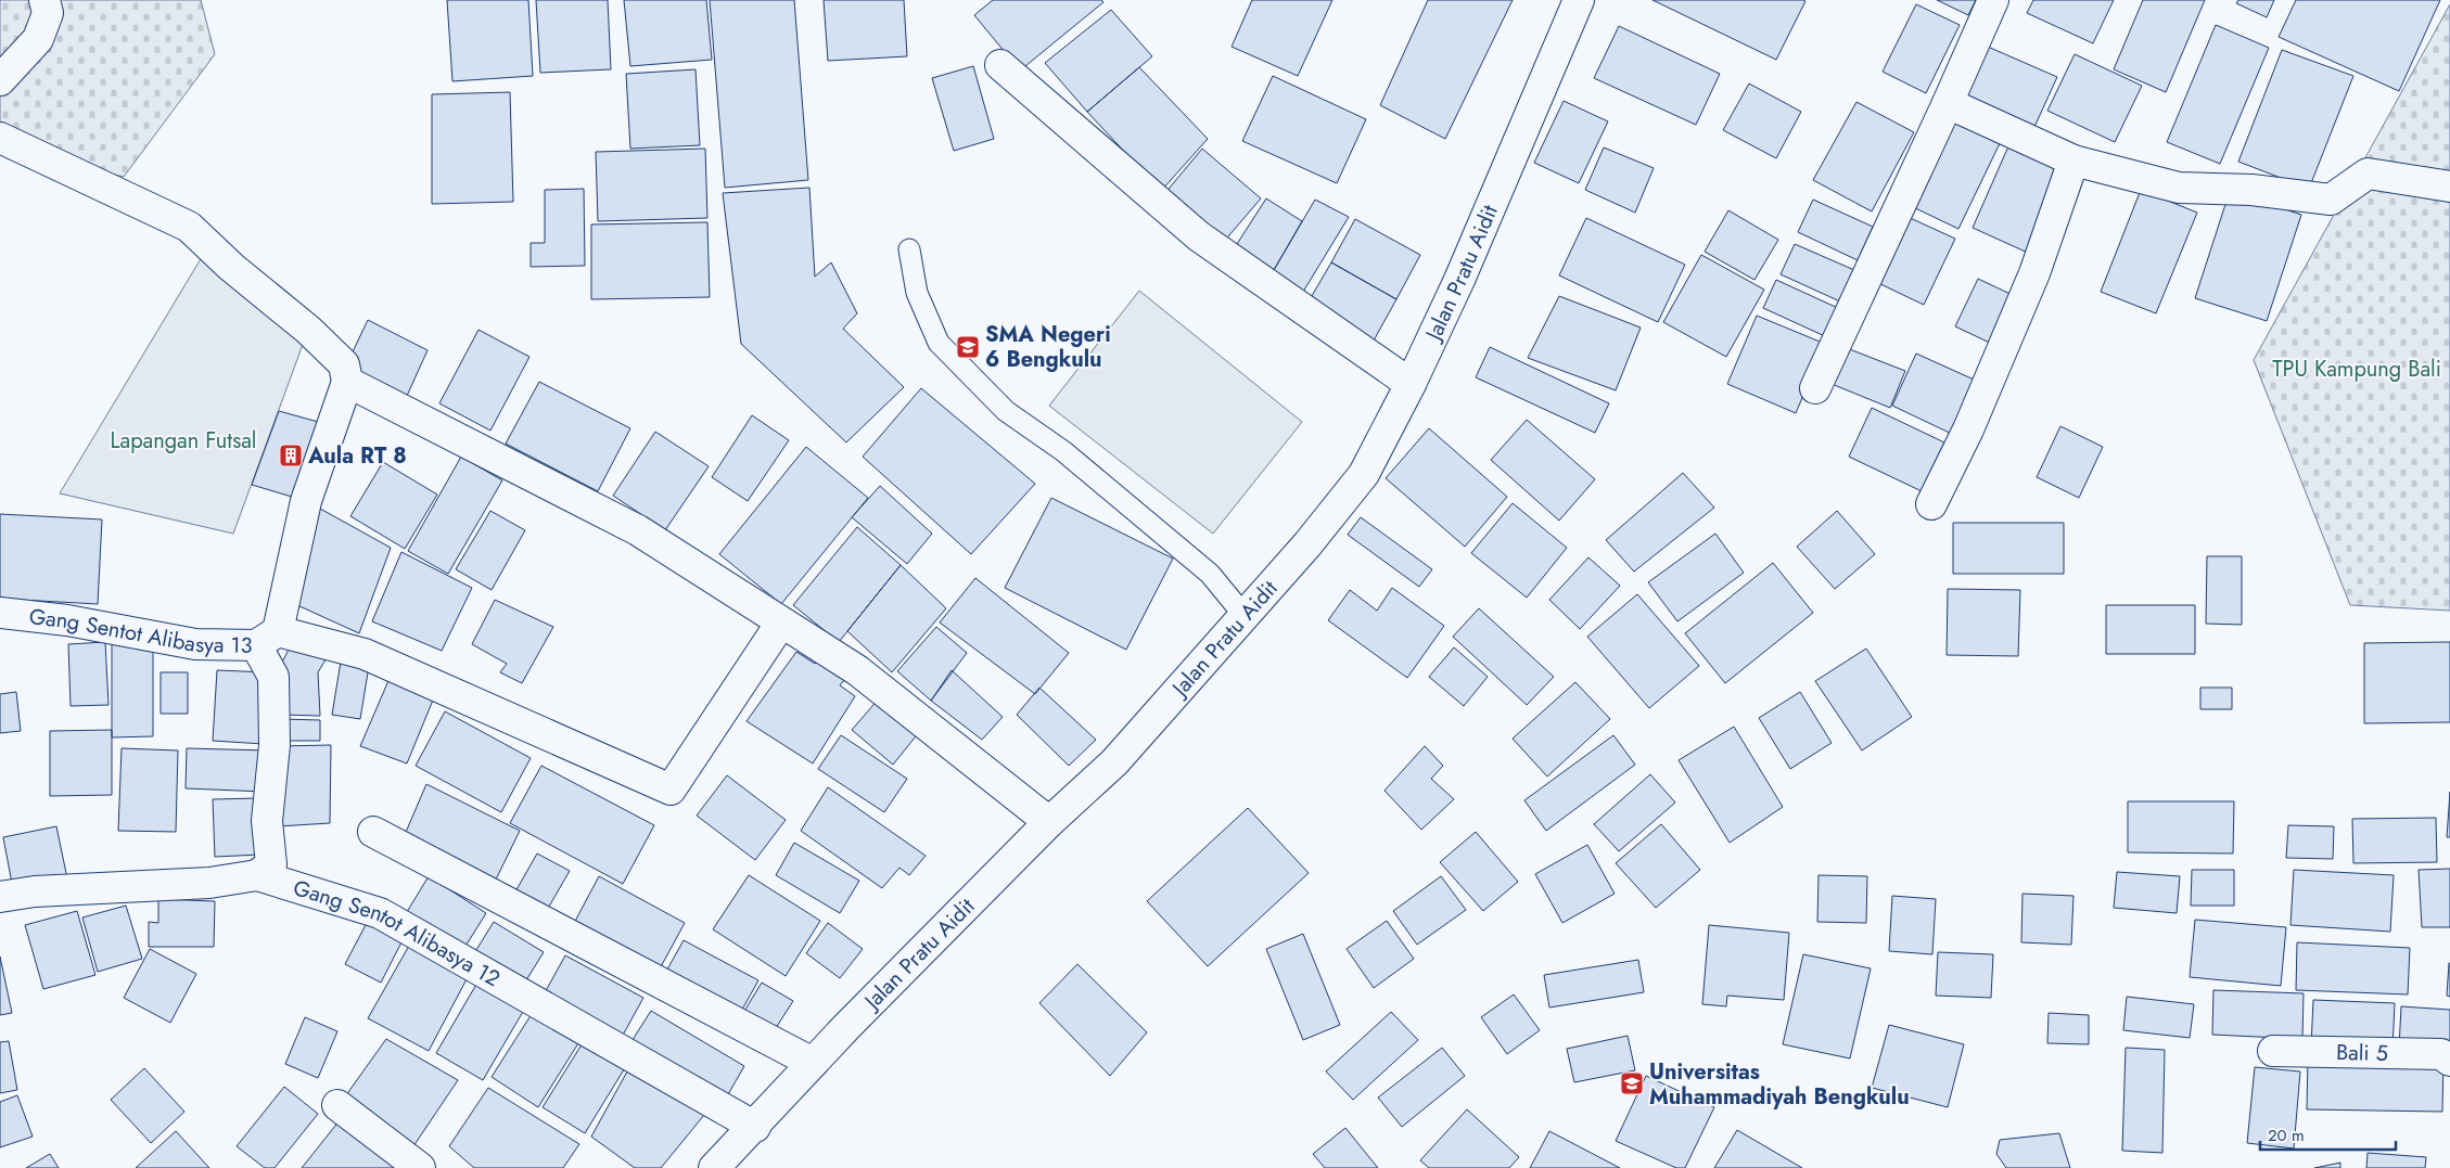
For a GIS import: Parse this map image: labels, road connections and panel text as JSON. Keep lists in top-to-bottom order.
{
  "streets": {
    "street": [
      "Jalan Pratu Aidit",
      "Gang Sentot Alibasya 13",
      "Gang Sentot Alibasya 12",
      "Bali 5"
    ]
  },
  "crossings": [
    ["Jalan Pratu Aidit", "Gang Sentot Alibasya 12"]
  ],
  "parks": ["TPU Kampung Bali", "Lapangan Futsal"],
  "places": {
    "school or university": ["SMA Negeri 6 Bengkulu", "Universitas Muhammadiyah Bengkulu"],
    "building": ["Aula RT 8"]
  },
  "scale_bar": "20 m"
}
